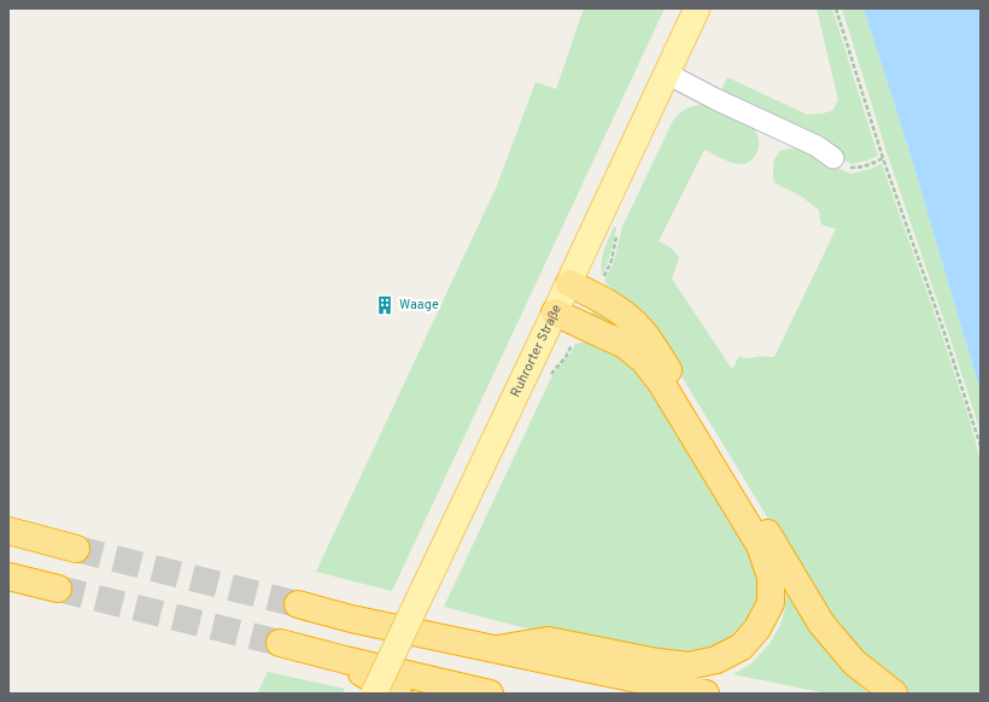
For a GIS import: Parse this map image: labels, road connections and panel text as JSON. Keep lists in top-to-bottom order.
{
  "streets": {
    "main road": ["Ruhrorter Straße"]
  },
  "places": {
    "building": ["Waage"]
  }
}
